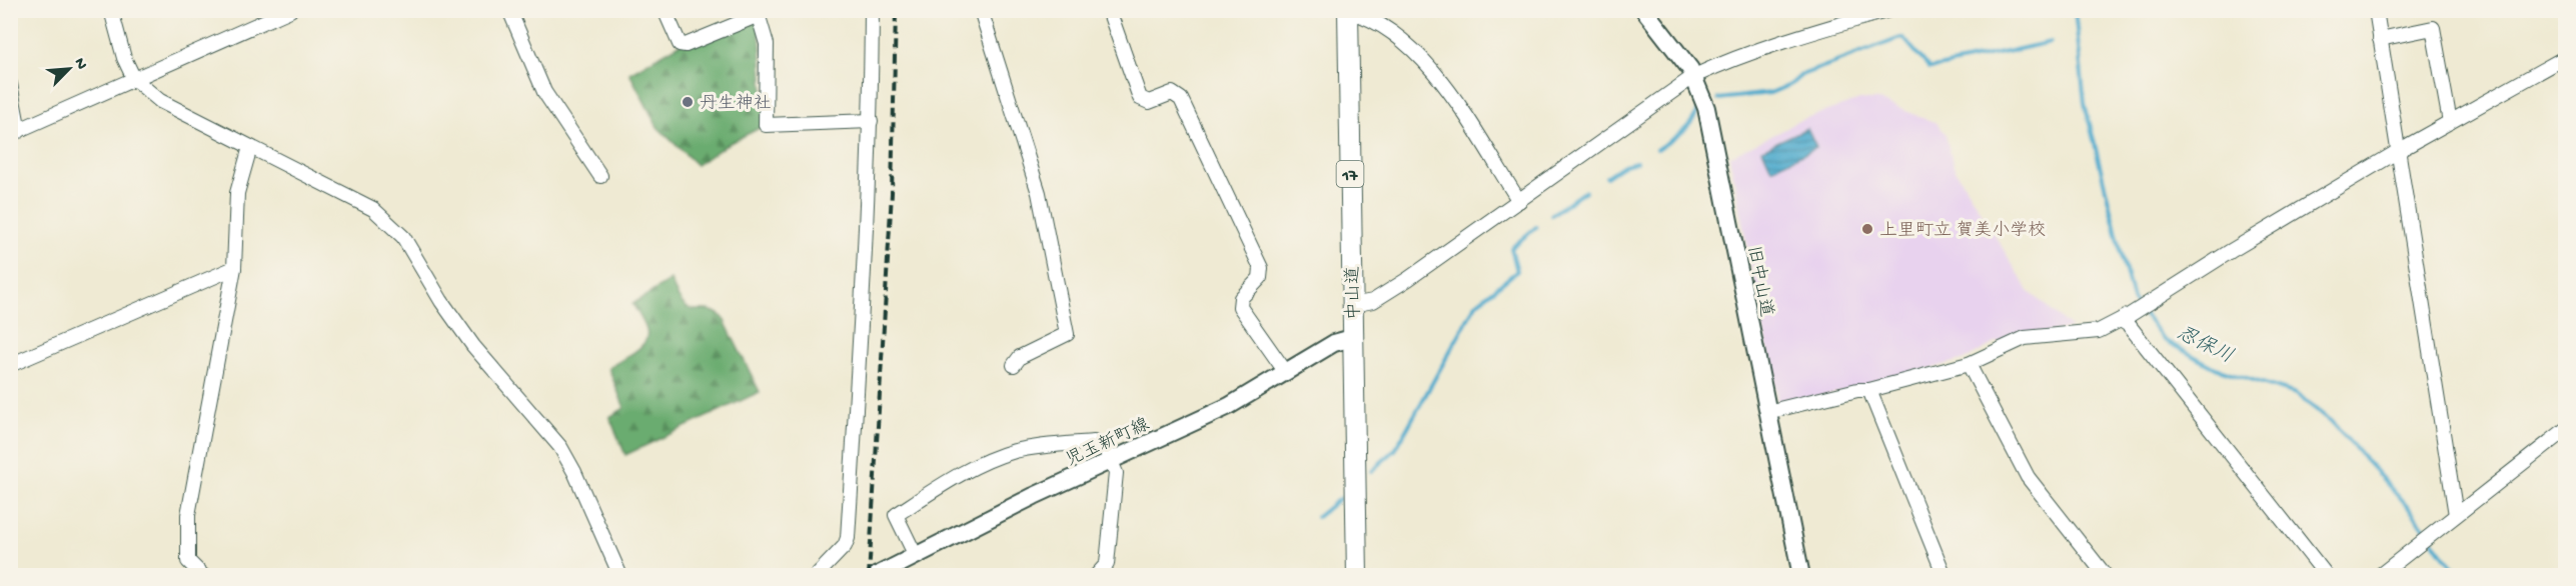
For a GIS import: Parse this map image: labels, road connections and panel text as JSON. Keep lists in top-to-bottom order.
{
  "streets": {
    "highway": ["17", "中山道"],
    "main road": ["旧中山道", "児玉新町線"]
  },
  "crossings": [
    ["中山道", "児玉新町線"]
  ],
  "water": ["忍保川"],
  "places": ["丹生神社", "上里町立 賀美小学校"],
  "north": "top right"
}
